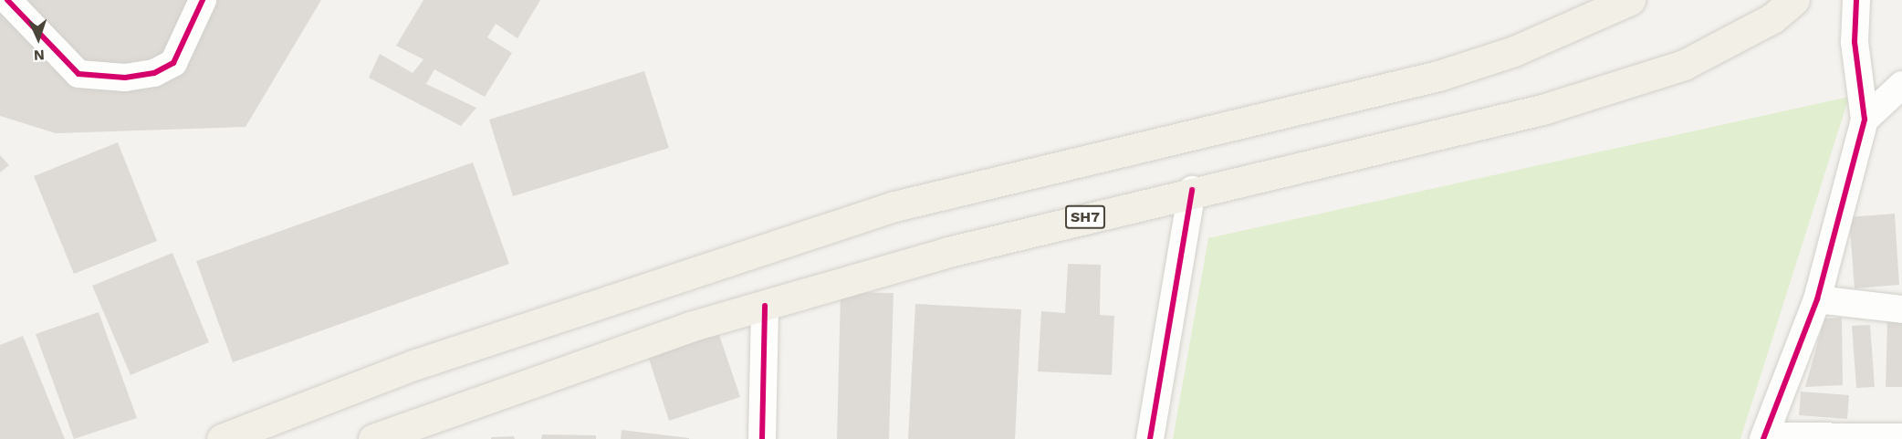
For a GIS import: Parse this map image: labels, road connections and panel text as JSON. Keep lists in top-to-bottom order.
{
  "streets": {
    "main road": ["SH7"]
  },
  "north": "bottom"
}
